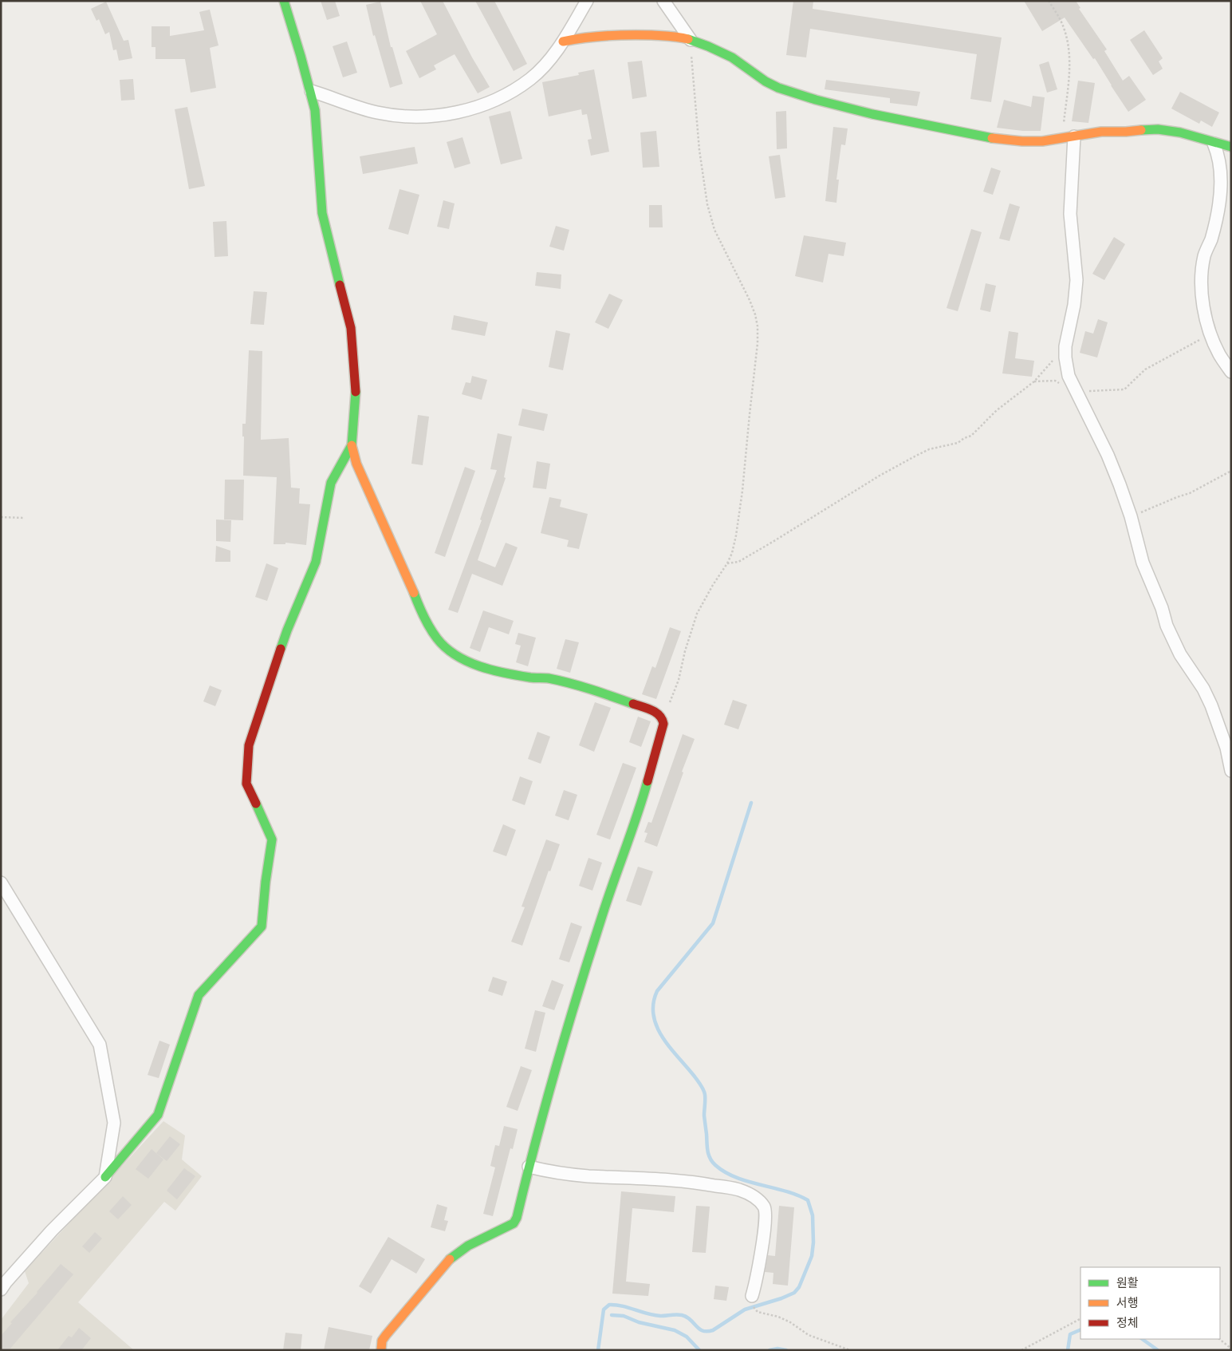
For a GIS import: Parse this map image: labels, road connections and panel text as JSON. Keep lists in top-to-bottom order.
{
  "legend": ["원활", "서행", "정체"]
}
